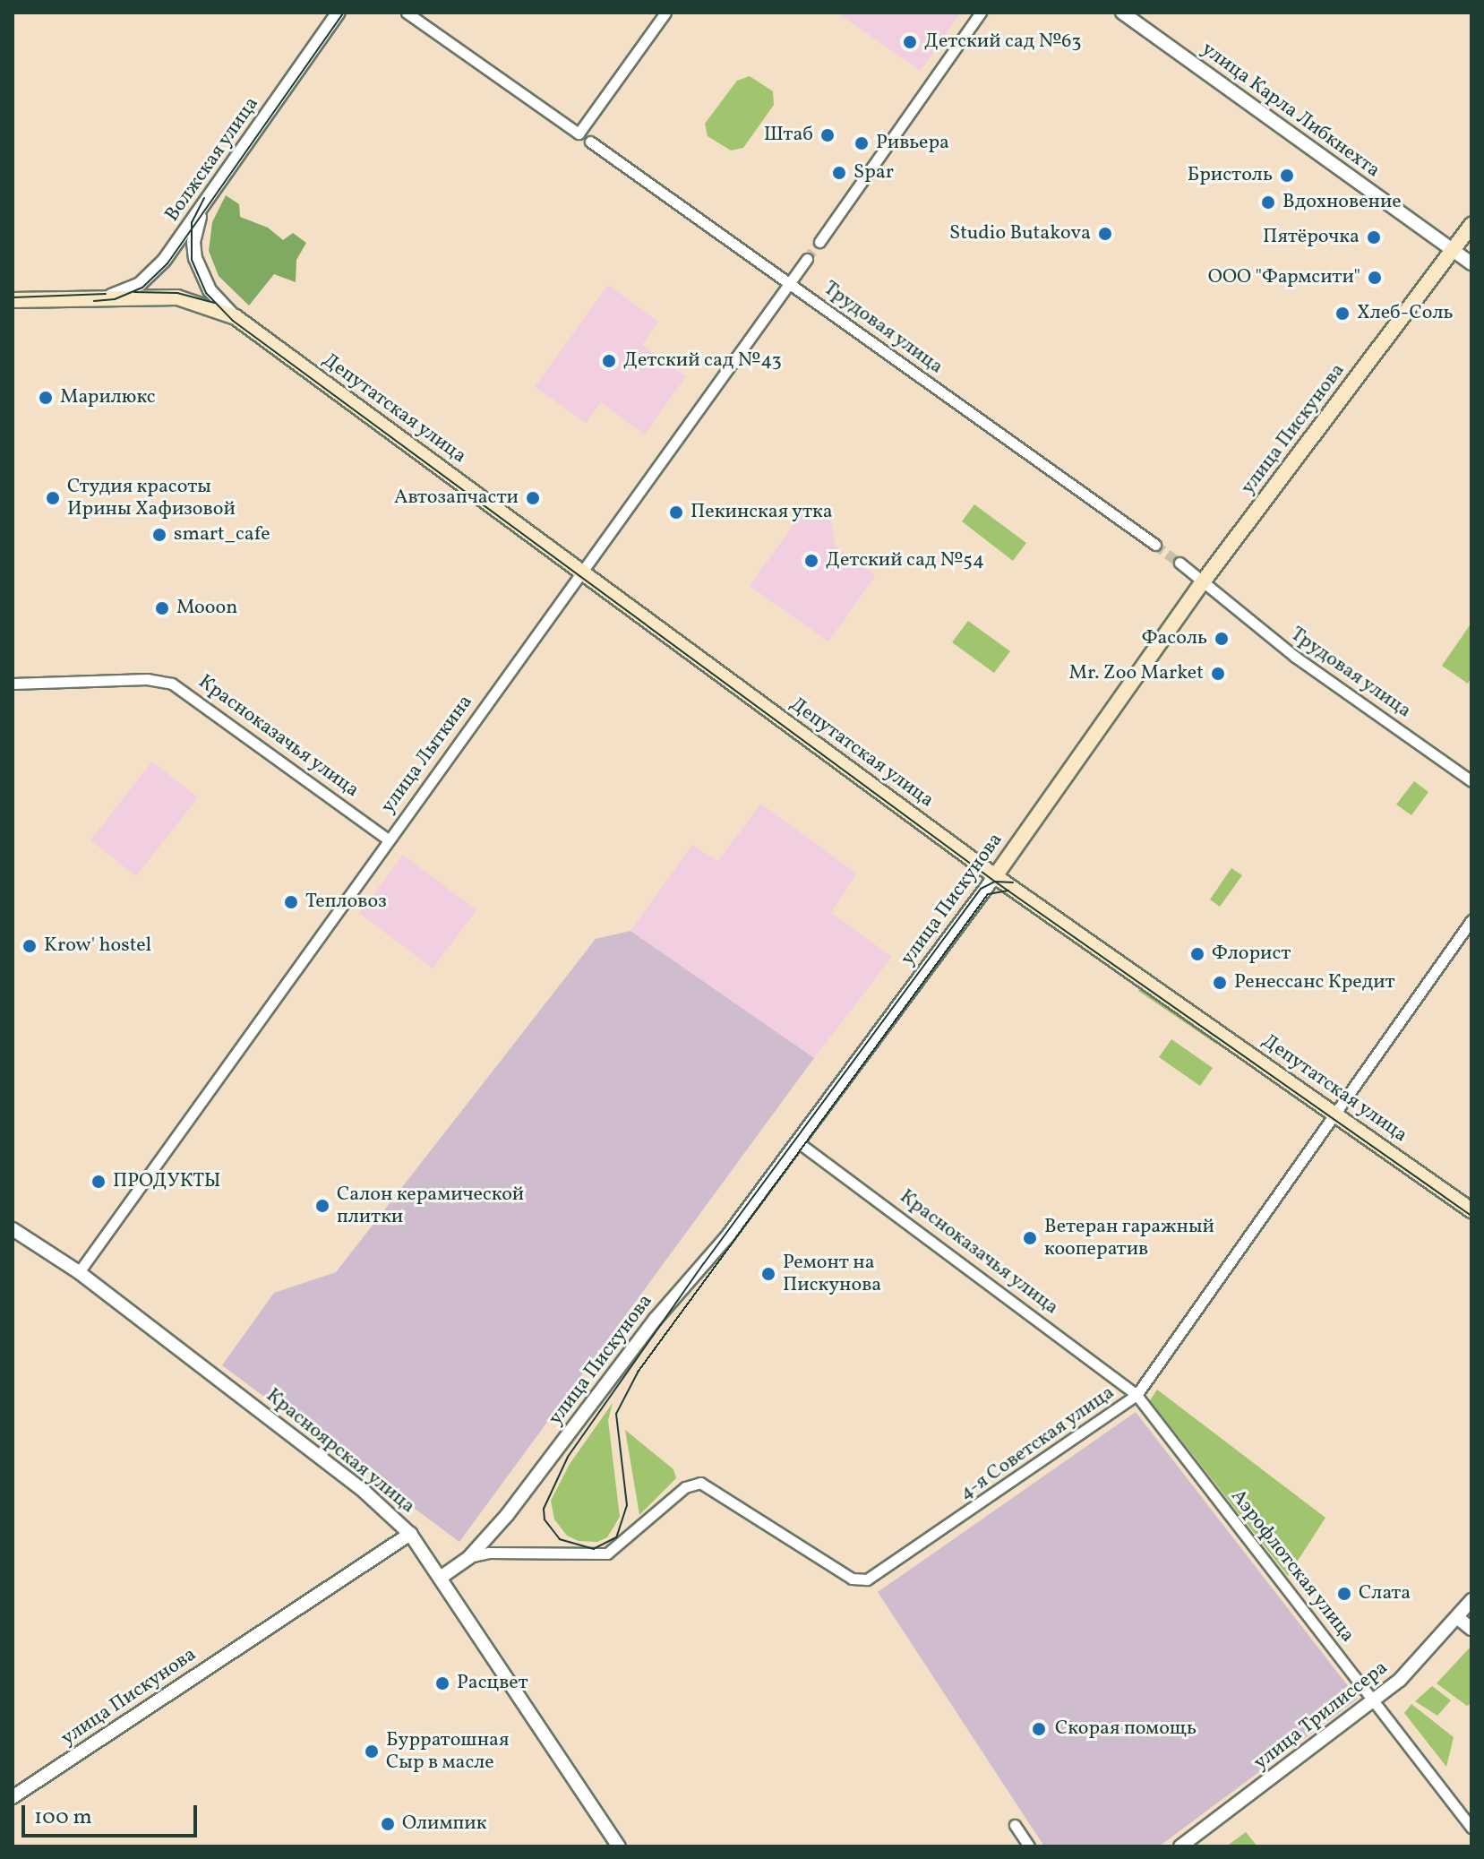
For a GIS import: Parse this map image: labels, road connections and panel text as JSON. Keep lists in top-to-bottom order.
{
  "streets": {
    "main road": ["Депутатская улица", "улица Пискунова"],
    "street": [
      "улица Карла Либкнехта",
      "Волжская улица",
      "Трудовая улица",
      "Красноказачья улица",
      "улица Лыткина",
      "4-я Советская улица",
      "Красноярская улица",
      "Аэрофлотская улица",
      "улица Трилиссера"
    ]
  },
  "crossings": [
    ["улица Карла Либкнехта", "улица Пискунова"],
    ["Волжская улица", "Депутатская улица"],
    ["Трудовая улица", "улица Пискунова"],
    ["Трудовая улица", "улица Лыткина"],
    ["Депутатская улица", "улица Пискунова"],
    ["Депутатская улица", "улица Лыткина"],
    ["Депутатская улица", "4-я Советская улица"],
    ["улица Пискунова", "Красноказачья улица"],
    ["улица Пискунова", "4-я Советская улица"],
    ["улица Пискунова", "Красноярская улица"],
    ["Красноказачья улица", "улица Лыткина"],
    ["Красноказачья улица", "4-я Советская улица"],
    ["Красноказачья улица", "Аэрофлотская улица"],
    ["улица Лыткина", "Красноярская улица"],
    ["4-я Советская улица", "Аэрофлотская улица"],
    ["Аэрофлотская улица", "улица Трилиссера"]
  ],
  "places": [
    "Детский сад №63",
    "Штаб",
    "Ривьера",
    "Spar",
    "Бристоль",
    "Вдохновение",
    "Studio Butakova",
    "Пятёрочка",
    "ООО \"Фармсити\"",
    "Хлеб-Соль",
    "Детский сад №43",
    "Марилюкс",
    "Студия красоты Ирины Хафизовой",
    "Автозапчасти",
    "Пекинская утка",
    "smart_cafe",
    "Детский сад №54",
    "Mooon",
    "Фасоль",
    "Mr. Zoo Market",
    "Тепловоз",
    "Krow' hostel",
    "Флорист",
    "Ренессанс Кредит",
    "ПРОДУКТЫ",
    "Салон керамической плитки",
    "Ветеран гаражный кооператив",
    "Ремонт на Пискунова",
    "Слата",
    "Расцвет",
    "Скорая помощь",
    "Бурратошная Сыр в масле",
    "Олимпик"
  ],
  "scale_bar": "100 m"
}
